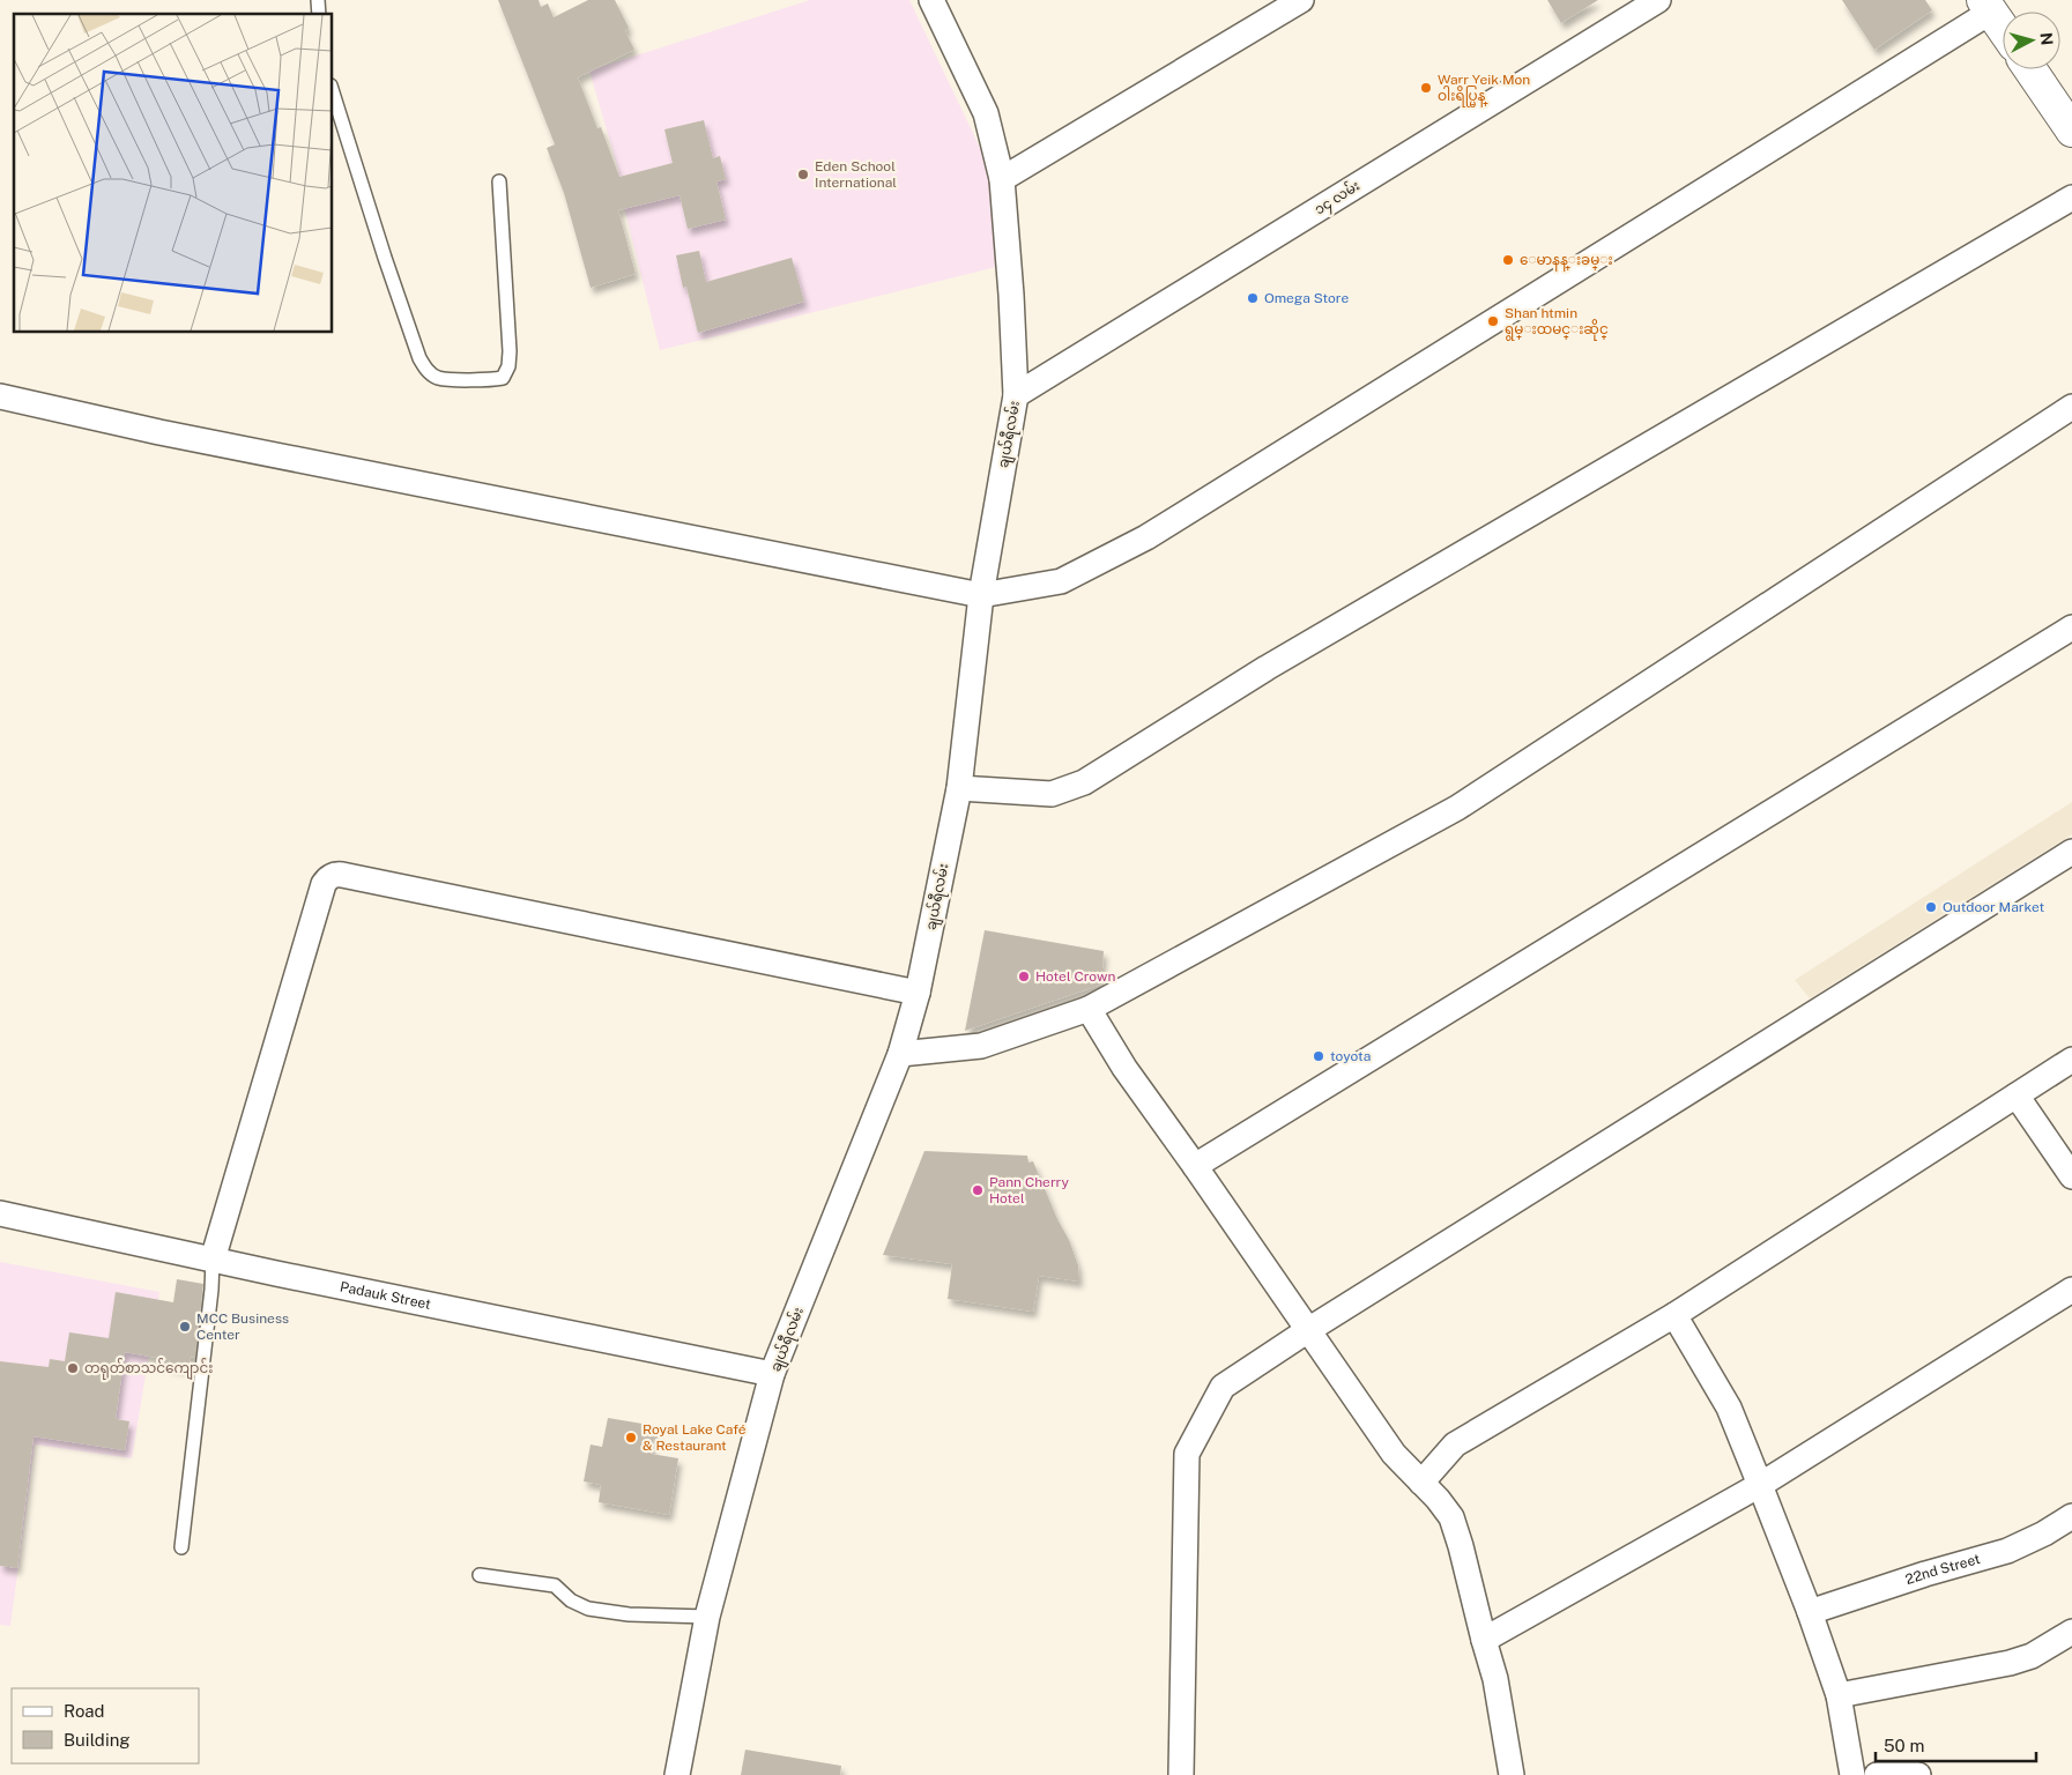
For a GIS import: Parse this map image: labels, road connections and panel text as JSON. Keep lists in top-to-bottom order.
{
  "streets": {
    "street": [
      "၁၄ လမ်း",
      "ချယ်ရီလမ်း",
      "Padauk Street",
      "22nd Street"
    ]
  },
  "crossings": [
    ["၁၄ လမ်း", "ချယ်ရီလမ်း"],
    ["ချယ်ရီလမ်း", "Padauk Street"]
  ],
  "places": [
    "Warr Yeik Mon ဝါးရိပ္မြန္",
    "Eden School International",
    "ေမာနန္းခမ္း",
    "Omega Store",
    "Shan htmin ရွမ္းထမင္းဆိုင္",
    "Outdoor Market",
    "Hotel Crown",
    "toyota",
    "Pann Cherry Hotel",
    "MCC Business Center",
    "တရုတ်စာသင်ကျောင်း",
    "Royal Lake Café & Restaurant"
  ],
  "legend": ["Road", "Building"],
  "scale_bar": "50 m",
  "north": "right"
}
